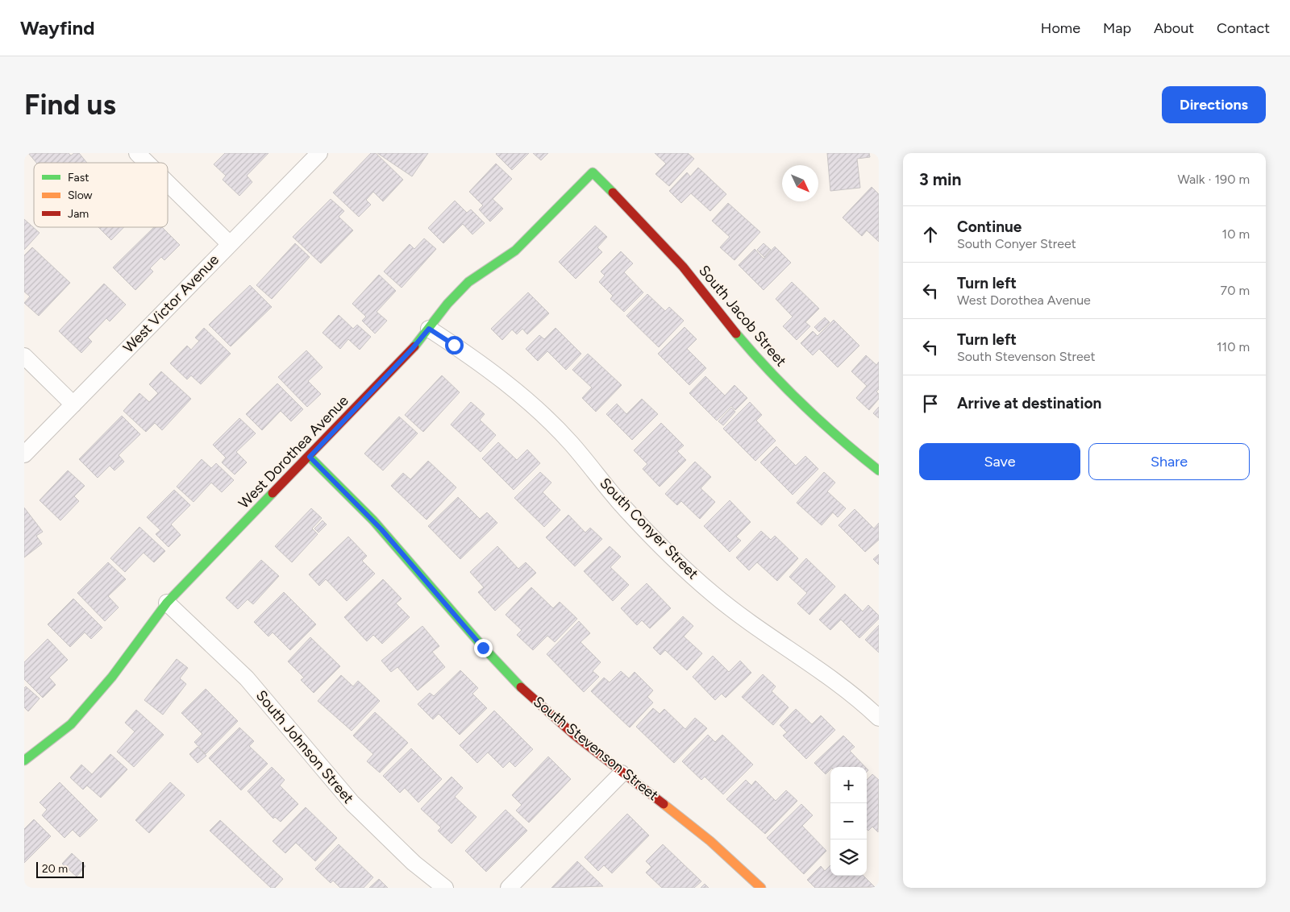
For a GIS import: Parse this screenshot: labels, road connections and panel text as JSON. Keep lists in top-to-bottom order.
{
  "streets": {
    "street": [
      "West Victor Avenue",
      "South Jacob Street",
      "West Dorothea Avenue",
      "South Conyer Street",
      "South Johnson Street",
      "South Stevenson Street"
    ]
  },
  "crossings": [
    ["South Jacob Street", "West Dorothea Avenue"],
    ["West Dorothea Avenue", "South Conyer Street"],
    ["West Dorothea Avenue", "South Johnson Street"],
    ["West Dorothea Avenue", "South Stevenson Street"]
  ],
  "legend": ["Fast", "Slow", "Jam"],
  "scale_bar": "20 m",
  "north": "bottom right",
  "page": {
    "header": "Wayfind",
    "nav": [
      "Home",
      "Map",
      "About",
      "Contact"
    ],
    "buttons": [
      "Directions",
      ["Save", "Share"]
    ],
    "title": "Find us",
    "heading": ["3 min", "Walk · 190 m"],
    "list": [
      ["Continue", "South Conyer Street", "10 m"],
      ["Turn left", "West Dorothea Avenue", "70 m"],
      ["Turn left", "South Stevenson Street", "110 m"],
      "Arrive at destination"
    ],
    "map_buttons": ["+", "−"],
    "scale": "20 m"
  }
}
